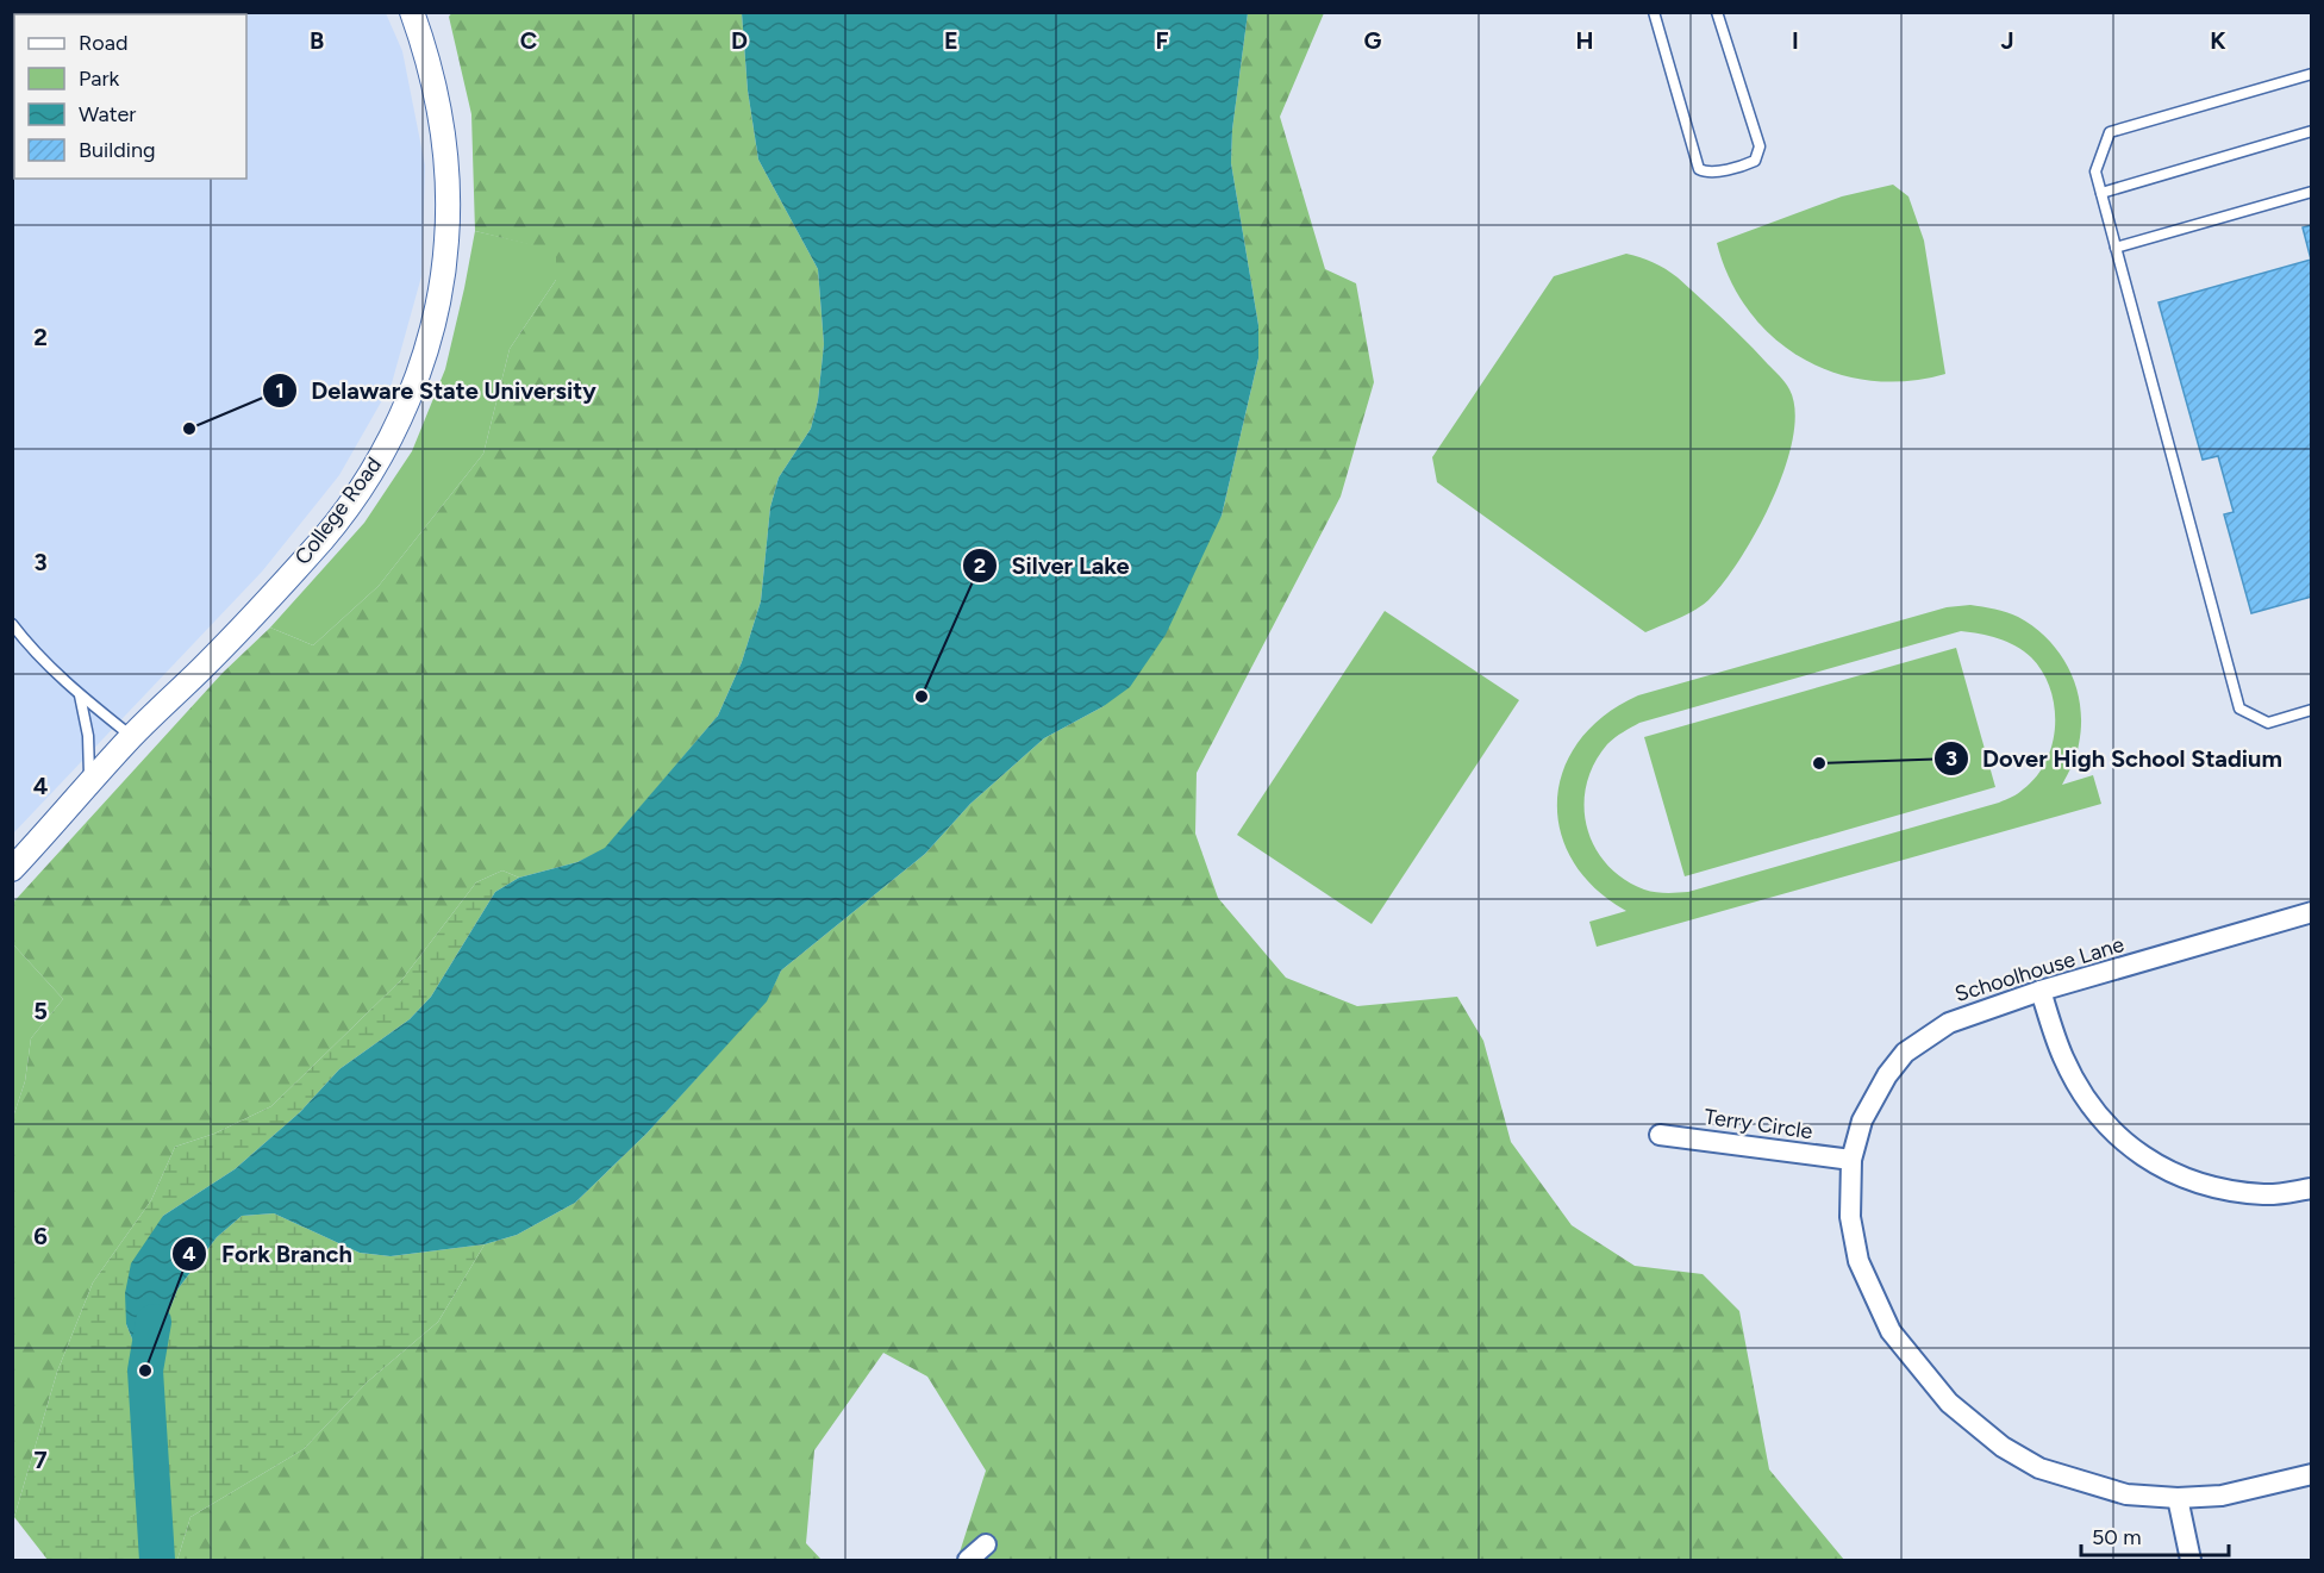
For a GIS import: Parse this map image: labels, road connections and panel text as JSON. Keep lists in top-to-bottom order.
{
  "streets": {
    "street": ["College Road", "Schoolhouse Lane", "Terry Circle"]
  },
  "crossings": [
    ["Schoolhouse Lane", "Terry Circle"]
  ],
  "places": [
    "Delaware State University",
    "Silver Lake",
    "Dover High School Stadium",
    "Fork Branch"
  ],
  "legend": [
    "Road",
    "Park",
    "Water",
    "Building"
  ],
  "scale_bar": "50 m",
  "grid": {
    "columns": [
      "B",
      "C",
      "D",
      "E",
      "F",
      "G",
      "H",
      "I",
      "J",
      "K"
    ],
    "rows": [
      "2",
      "3",
      "4",
      "5",
      "6",
      "7"
    ]
  }
}
